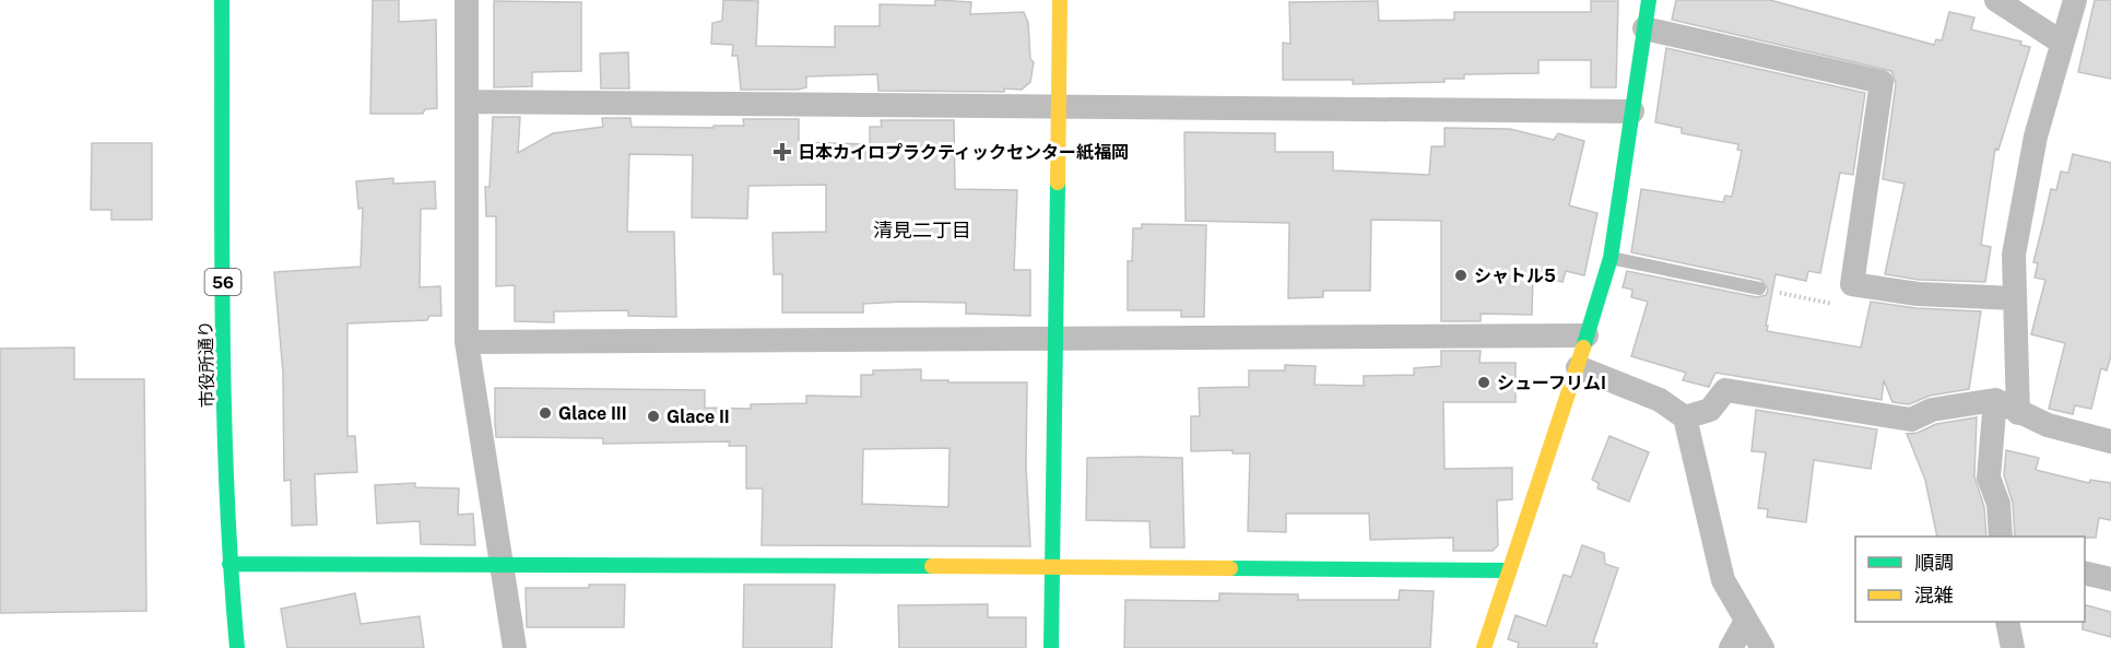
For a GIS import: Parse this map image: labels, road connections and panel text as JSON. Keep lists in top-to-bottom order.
{
  "streets": {
    "street": ["56", "市役所通り"]
  },
  "districts": ["清見二丁目"],
  "places": {
    "health": ["日本カイロプラクティックセンター紙福岡"],
    "other": [
      "シャトル5",
      "シューフリムI",
      "Glace III",
      "Glace II"
    ]
  },
  "legend": ["順調", "混雑"]
}
